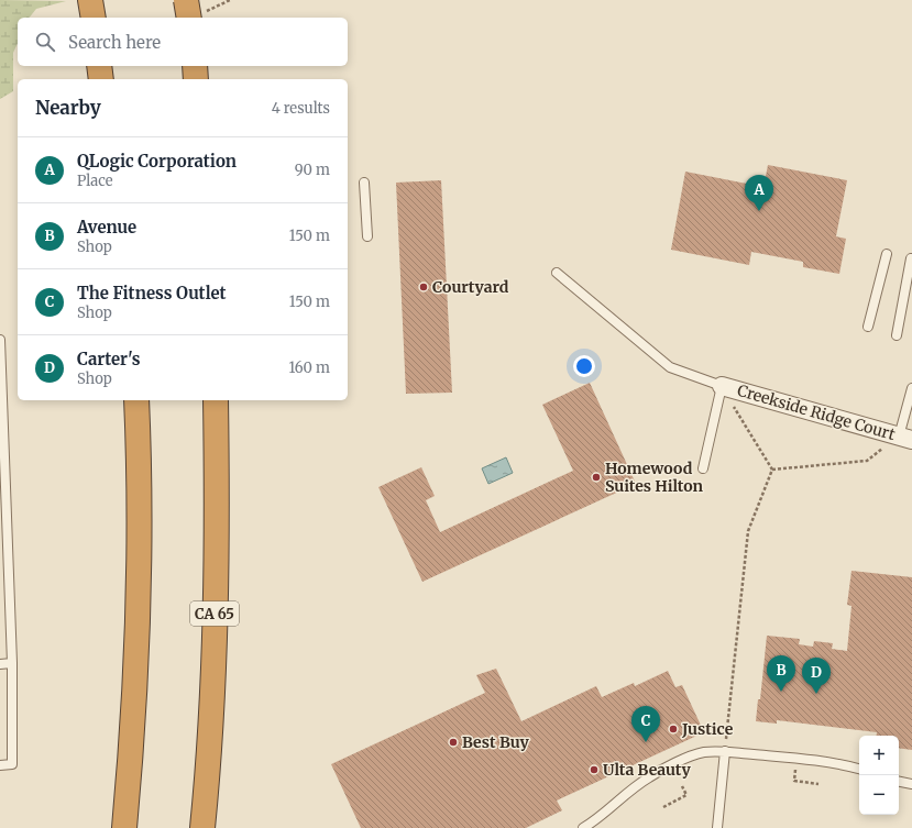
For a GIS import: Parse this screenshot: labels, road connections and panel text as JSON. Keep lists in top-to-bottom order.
{
  "streets": {
    "highway": ["CA 65"],
    "street": ["Creekside Ridge Court"]
  },
  "places": [
    "Courtyard",
    "Homewood Suites Hilton",
    "Justice",
    "Best Buy",
    "Ulta Beauty"
  ],
  "page": {
    "search": "Search here",
    "heading": ["Nearby", "4 results"],
    "list": [
      {
        "mark": "A",
        "name": "QLogic Corporation",
        "note": "Place",
        "value": "90 m"
      },
      {
        "mark": "B",
        "name": "Avenue",
        "note": "Shop",
        "value": "150 m"
      },
      {
        "mark": "C",
        "name": "The Fitness Outlet",
        "note": "Shop",
        "value": "150 m"
      },
      {
        "mark": "D",
        "name": "Carter's",
        "note": "Shop",
        "value": "160 m"
      }
    ],
    "pins": [
      "A",
      "B",
      "D",
      "C"
    ],
    "map_buttons": ["+", "−"]
  }
}
